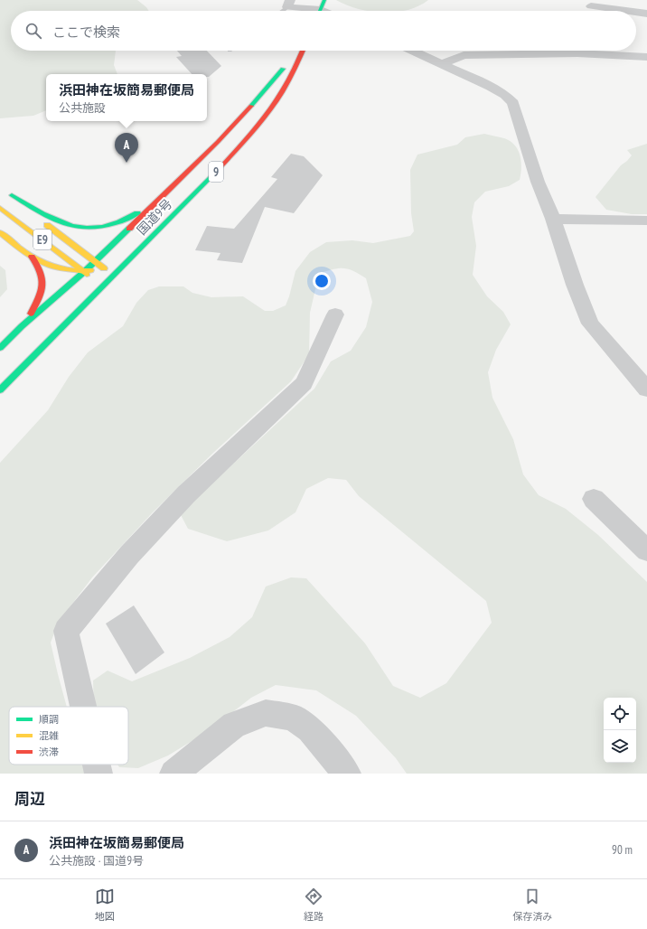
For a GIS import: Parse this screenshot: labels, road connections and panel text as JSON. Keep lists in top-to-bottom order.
{
  "streets": {
    "highway": ["9", "国道9号", "E9"]
  },
  "crossings": [
    ["国道9号", "E9"]
  ],
  "legend": ["順調", "混雑", "渋滞"],
  "page": {
    "search": "ここで検索",
    "popup": ["浜田神在坂簡易郵便局", "公共施設"],
    "pins": "A",
    "heading": "周辺",
    "list": [
      {
        "mark": "A",
        "name": "浜田神在坂簡易郵便局",
        "note": "公共施設 · 国道9号",
        "value": "90 m"
      }
    ],
    "nav": ["地図", "経路", "保存済み"]
  }
}
